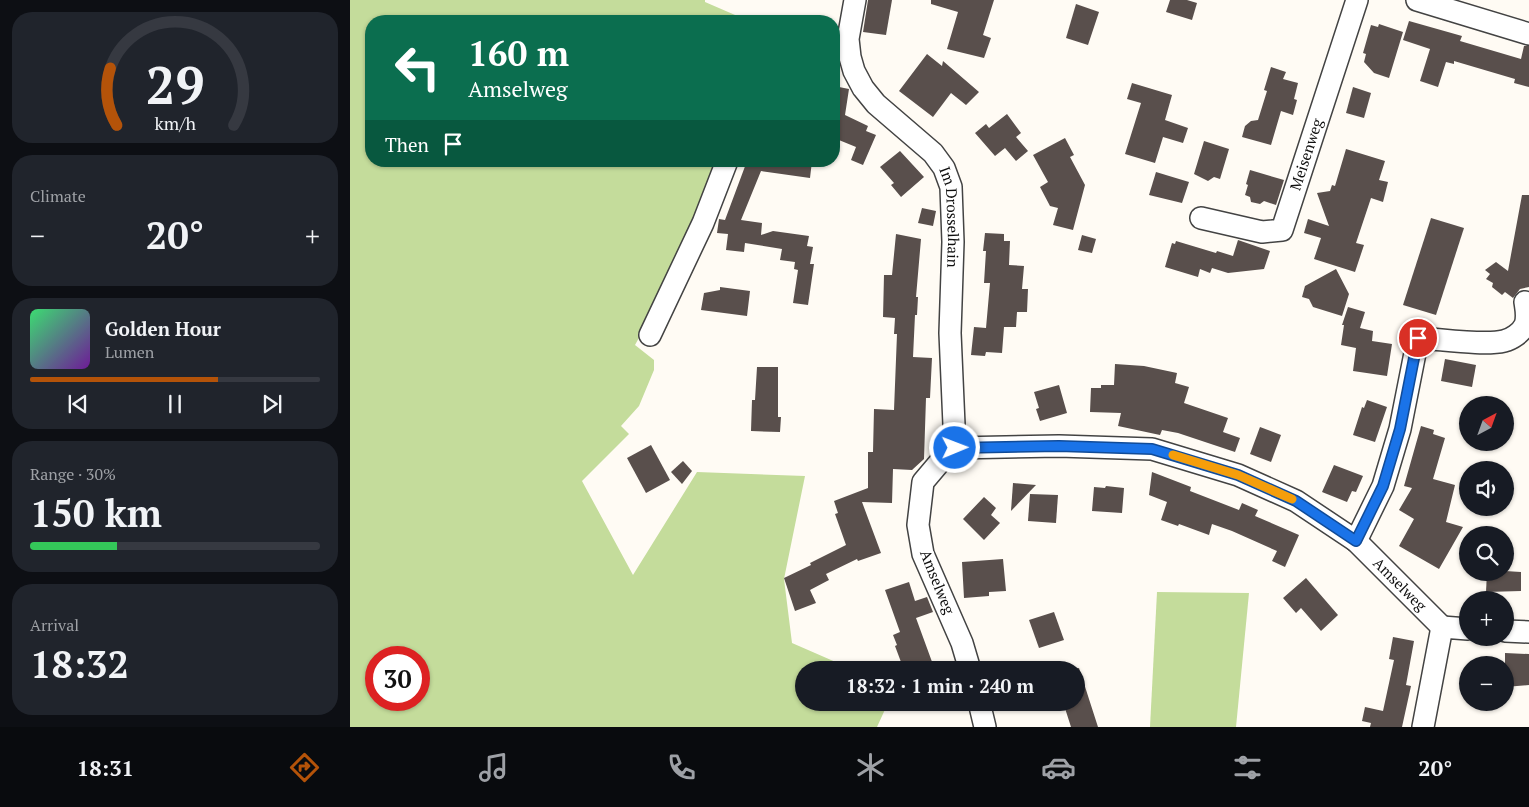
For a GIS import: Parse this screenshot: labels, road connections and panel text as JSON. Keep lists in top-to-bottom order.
{
  "streets": {
    "street": ["Meisenweg", "Im Drosselhain", "Amselweg"]
  },
  "crossings": [
    ["Im Drosselhain", "Amselweg"]
  ],
  "north": "top right",
  "page": {
    "turn": ["160 m", "Amselweg"],
    "then": "Then",
    "tile": [
      "Climate",
      ["Range · 30%", "150 km"],
      ["Arrival", "18:32"]
    ],
    "heat": ["−", "20°", "+"],
    "song": ["Golden Hour", "Lumen"],
    "map_buttons": ["+", "−"],
    "limit": "30",
    "trip": "18:32 · 1 min · 240 m",
    "tabs": ["18:31", "20°"],
    "gauge": ["29", "km/h"]
  }
}
